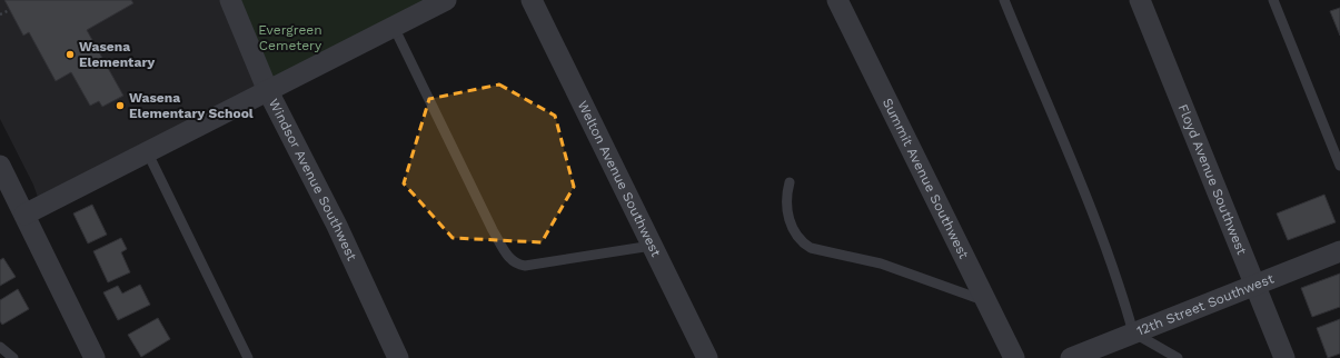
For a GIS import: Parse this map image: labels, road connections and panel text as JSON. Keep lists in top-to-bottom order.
{
  "streets": {
    "street": [
      "Welton Avenue Southwest",
      "Summit Avenue Southwest",
      "Floyd Avenue Southwest",
      "Windsor Avenue Southwest",
      "12th Street Southwest"
    ]
  },
  "crossings": [
    ["Floyd Avenue Southwest", "12th Street Southwest"]
  ],
  "parks": ["Evergreen Cemetery"],
  "places": ["Wasena Elementary", "Wasena Elementary School"]
}
